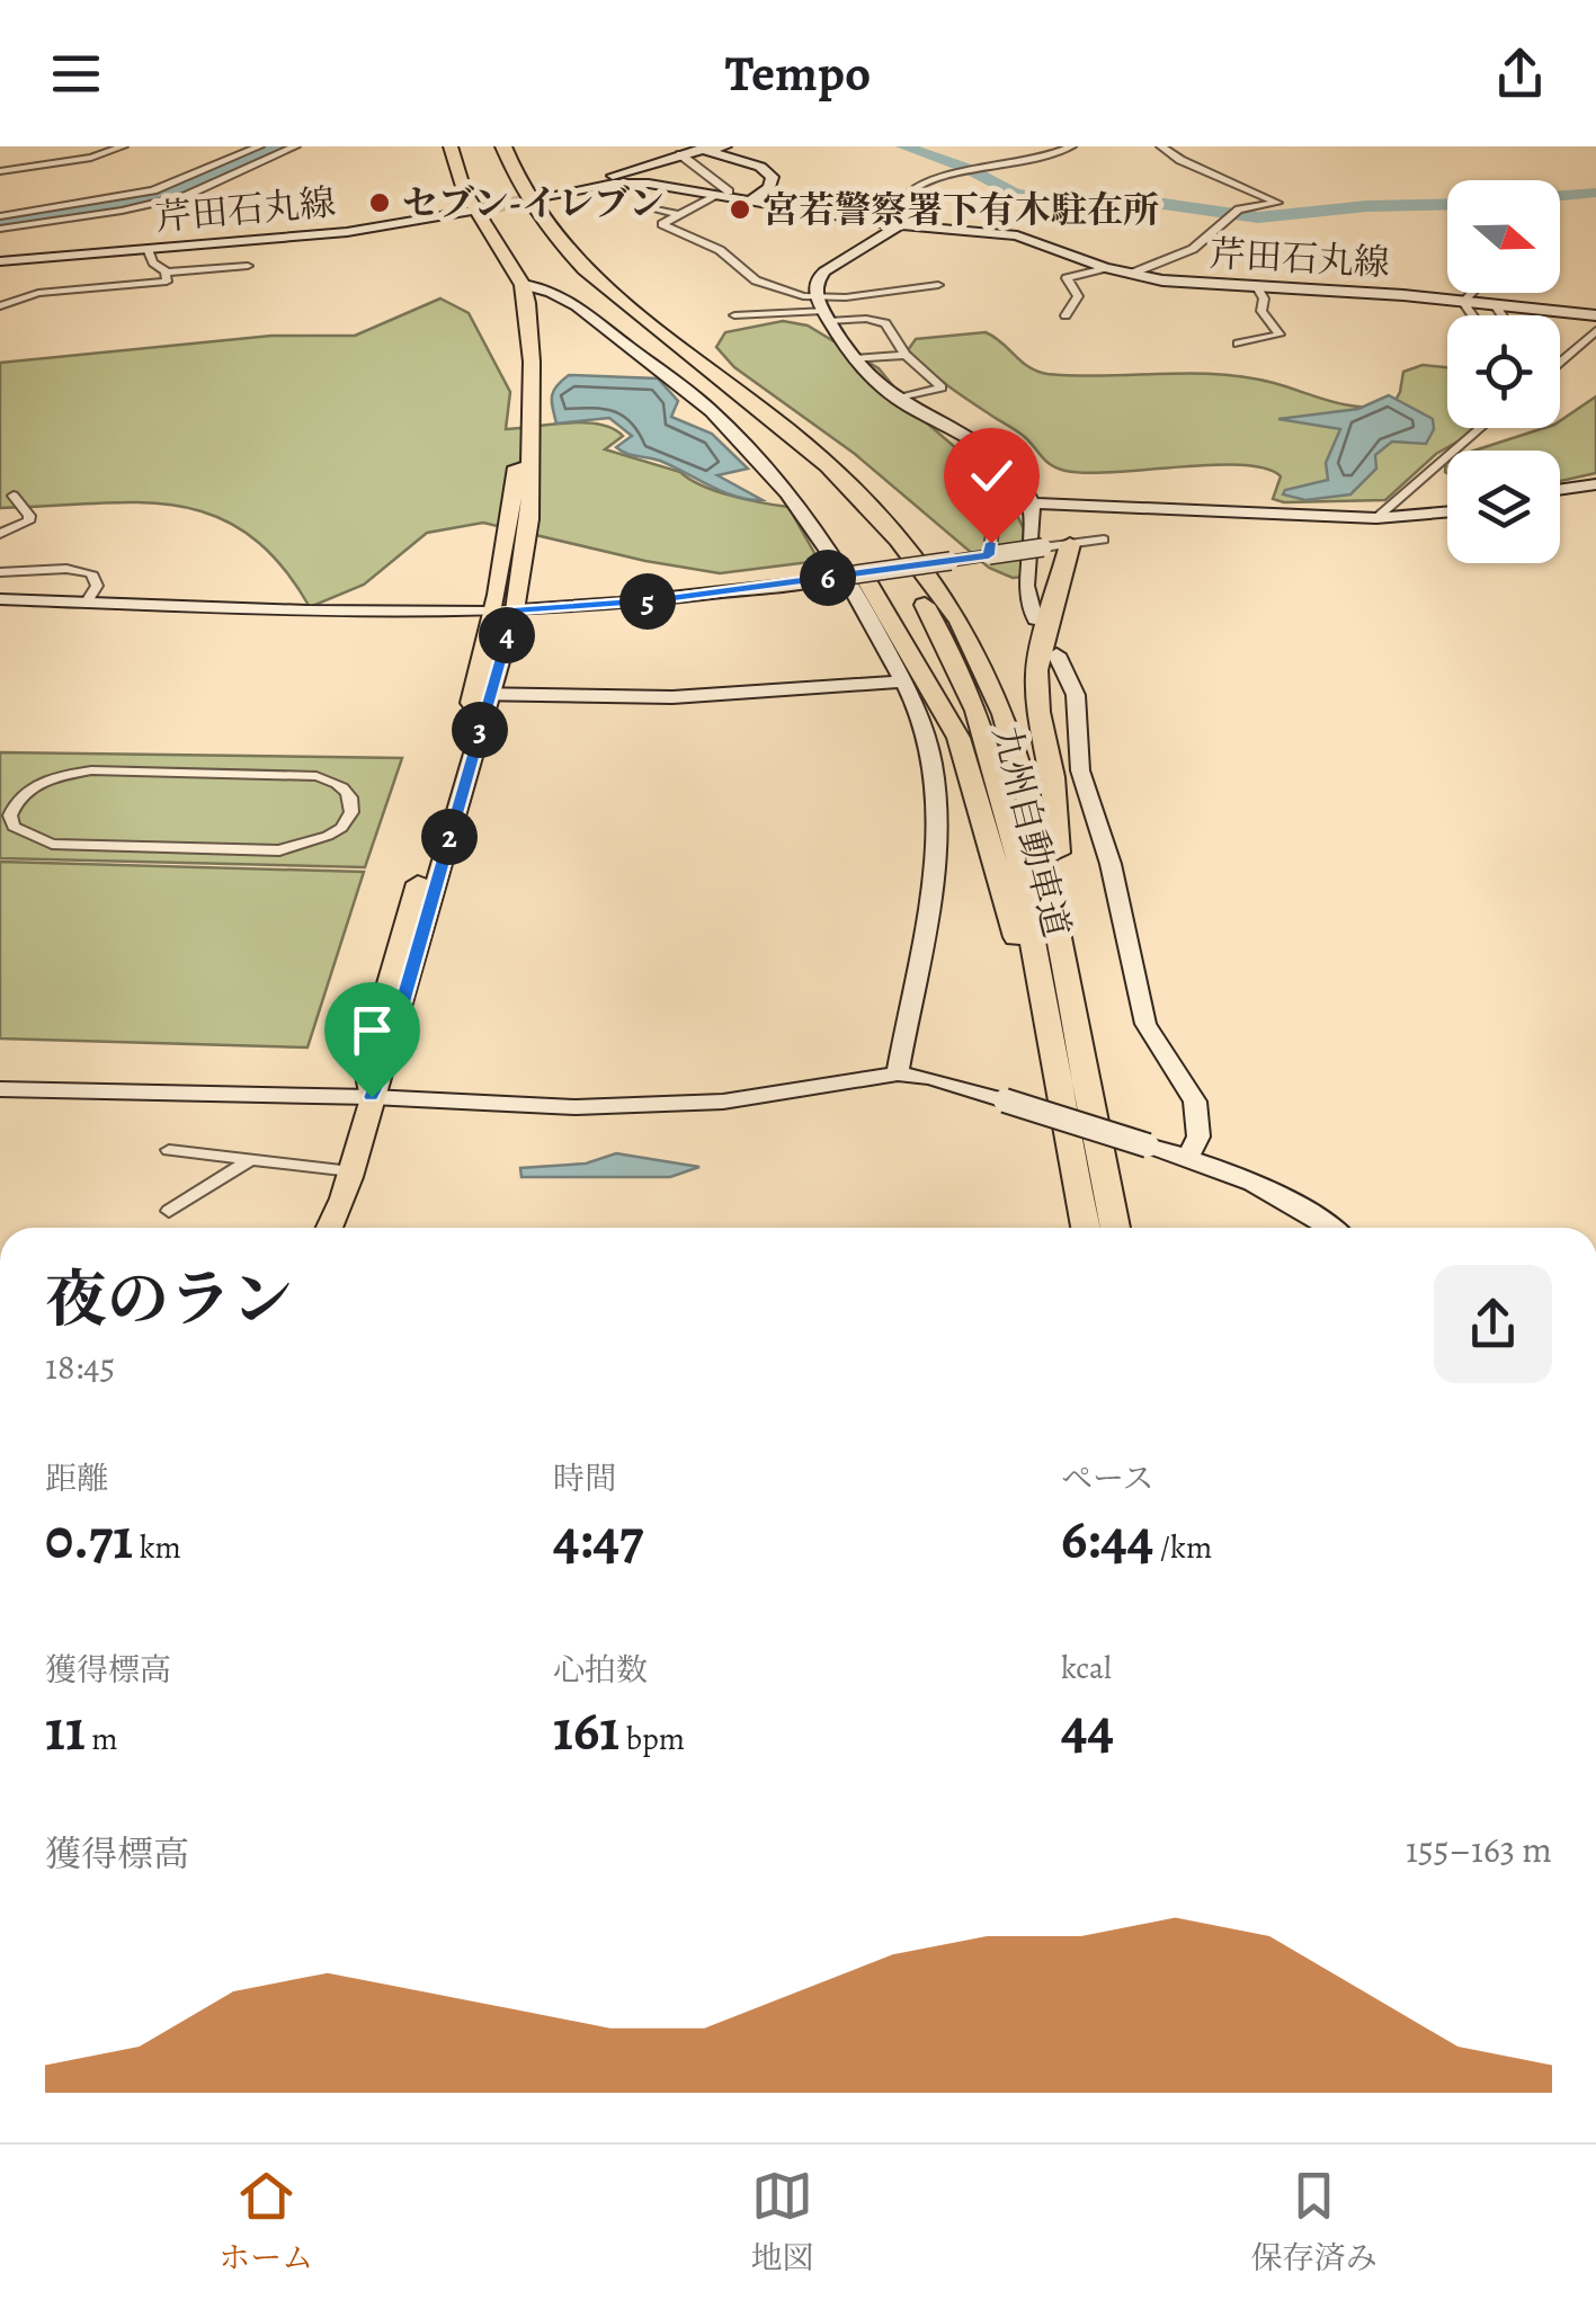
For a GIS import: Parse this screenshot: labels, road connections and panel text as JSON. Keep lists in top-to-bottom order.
{
  "streets": {
    "highway": ["九州自動車道"],
    "street": ["芹田石丸線"]
  },
  "places": ["セブン-イレブン", "宮若警察署下有木駐在所"],
  "north": "right",
  "page": {
    "header": "Tempo",
    "pins": [
      "6",
      "5",
      "4",
      "3",
      "2"
    ],
    "heading": ["夜のラン", "18:45"],
    "stats": [
      ["距離", "0.71 km"],
      ["時間", "4:47"],
      ["ペース", "6:44 /km"],
      ["獲得標高", "11 m"],
      ["心拍数", "161 bpm"],
      ["kcal", "44"]
    ],
    "chart": ["獲得標高", "155–163 m"],
    "tabs": ["ホーム", "地図", "保存済み"]
  }
}
